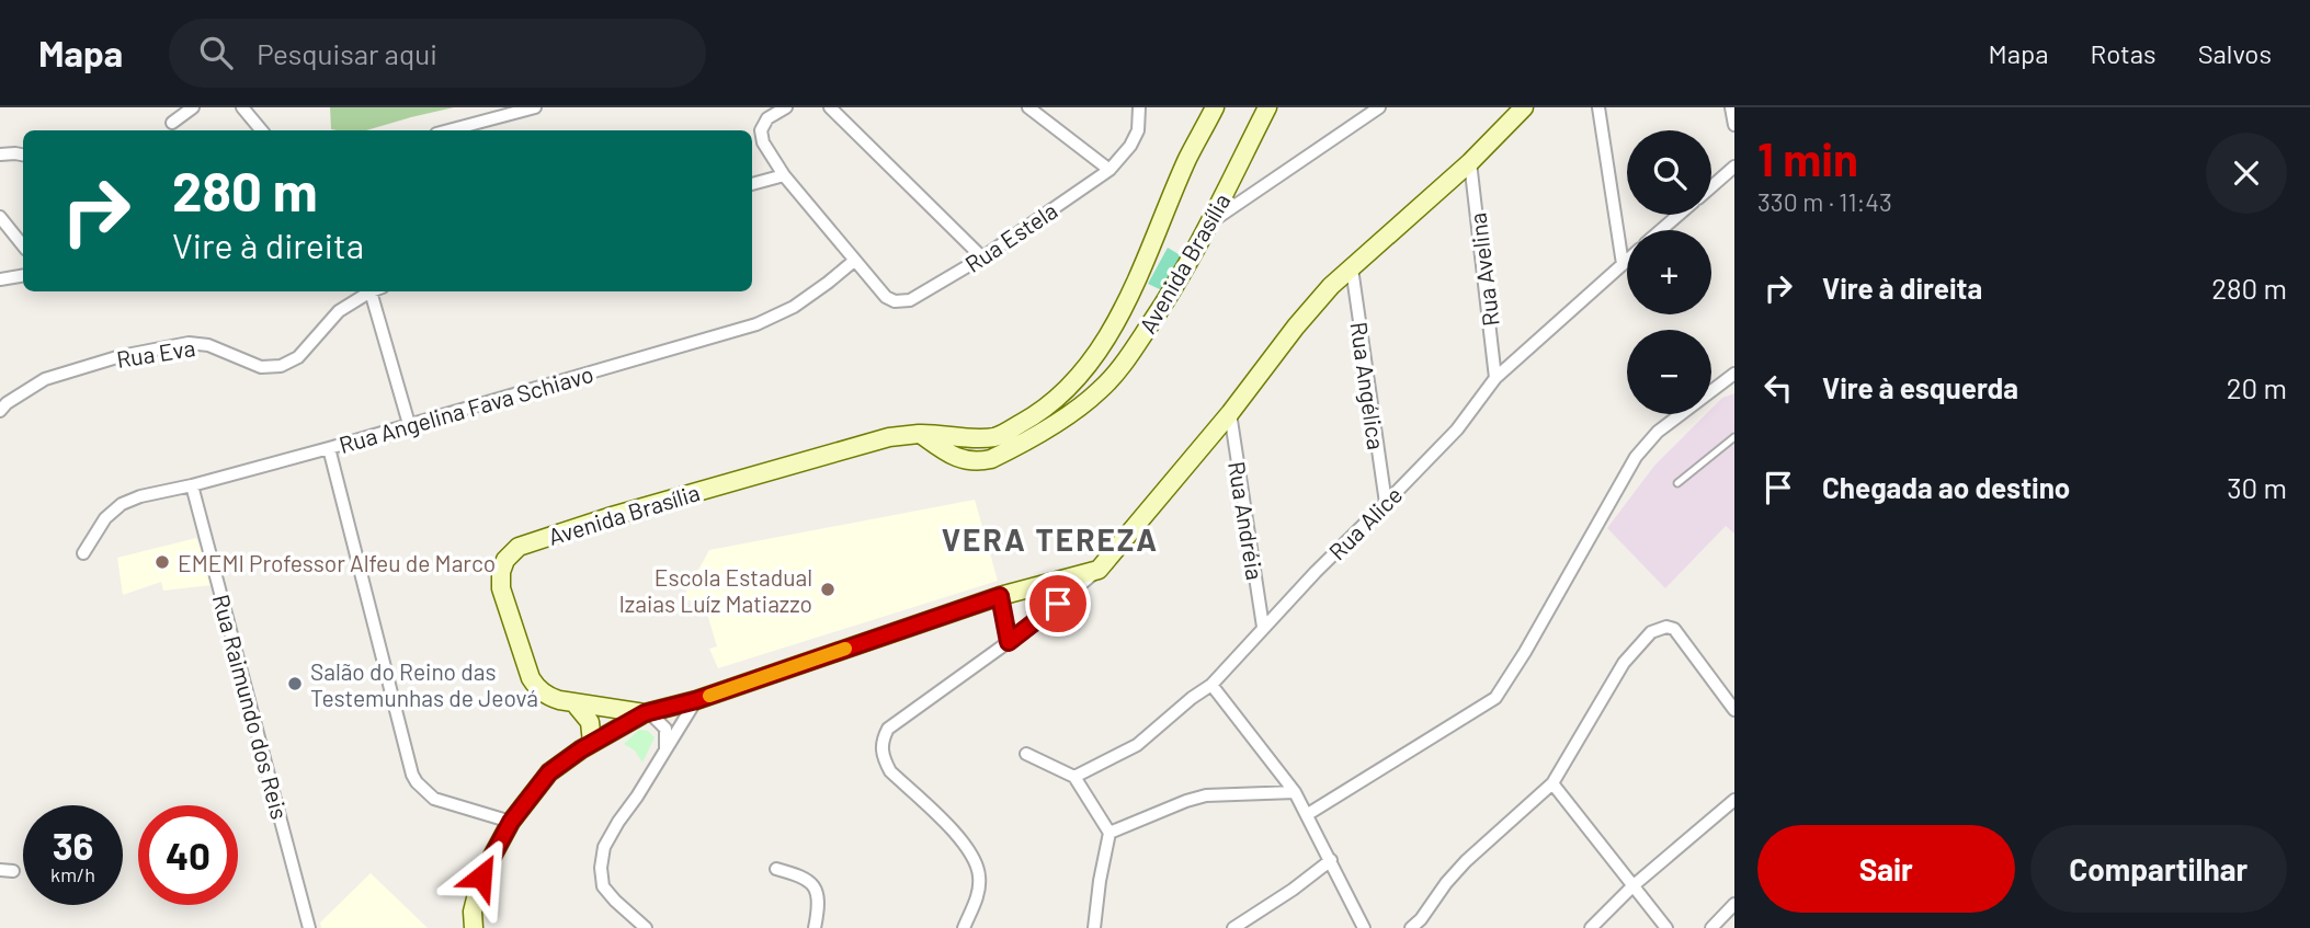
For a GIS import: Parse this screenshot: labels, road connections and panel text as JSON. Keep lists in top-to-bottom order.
{
  "streets": {
    "street": [
      "Rua Estela",
      "Avenida Brasília",
      "Rua Avelina",
      "Rua Eva",
      "Rua Angélica",
      "Rua Angelina Fava Schiavo",
      "Rua Andréia",
      "Rua Alice",
      "Rua Raimundo dos Reis"
    ]
  },
  "crossings": [
    ["Rua Estela", "Rua Angelina Fava Schiavo"],
    ["Rua Avelina", "Rua Alice"],
    ["Rua Angélica", "Rua Alice"],
    ["Rua Angelina Fava Schiavo", "Rua Raimundo dos Reis"],
    ["Rua Andréia", "Rua Alice"]
  ],
  "districts": ["VERA TEREZA"],
  "places": ["EMEMI Professor Alfeu de Marco", "Escola Estadual Izaias Luíz Matiazzo", "Salão do Reino das Testemunhas de Jeová"],
  "page": {
    "header": "Mapa",
    "search": "Pesquisar aqui",
    "nav": ["Mapa", "Rotas", "Salvos"],
    "heading": ["1 min", "330 m · 11:43"],
    "map_buttons": ["+", "−"],
    "turn": ["280 m", "Vire à direita"],
    "list": [
      {
        "name": "Vire à direita",
        "value": "280 m"
      },
      {
        "name": "Vire à esquerda",
        "value": "20 m"
      },
      {
        "name": "Chegada ao destino",
        "value": "30 m"
      }
    ],
    "speed": "36 km/h",
    "limit": "40",
    "buttons": ["Sair", "Compartilhar"]
  }
}
